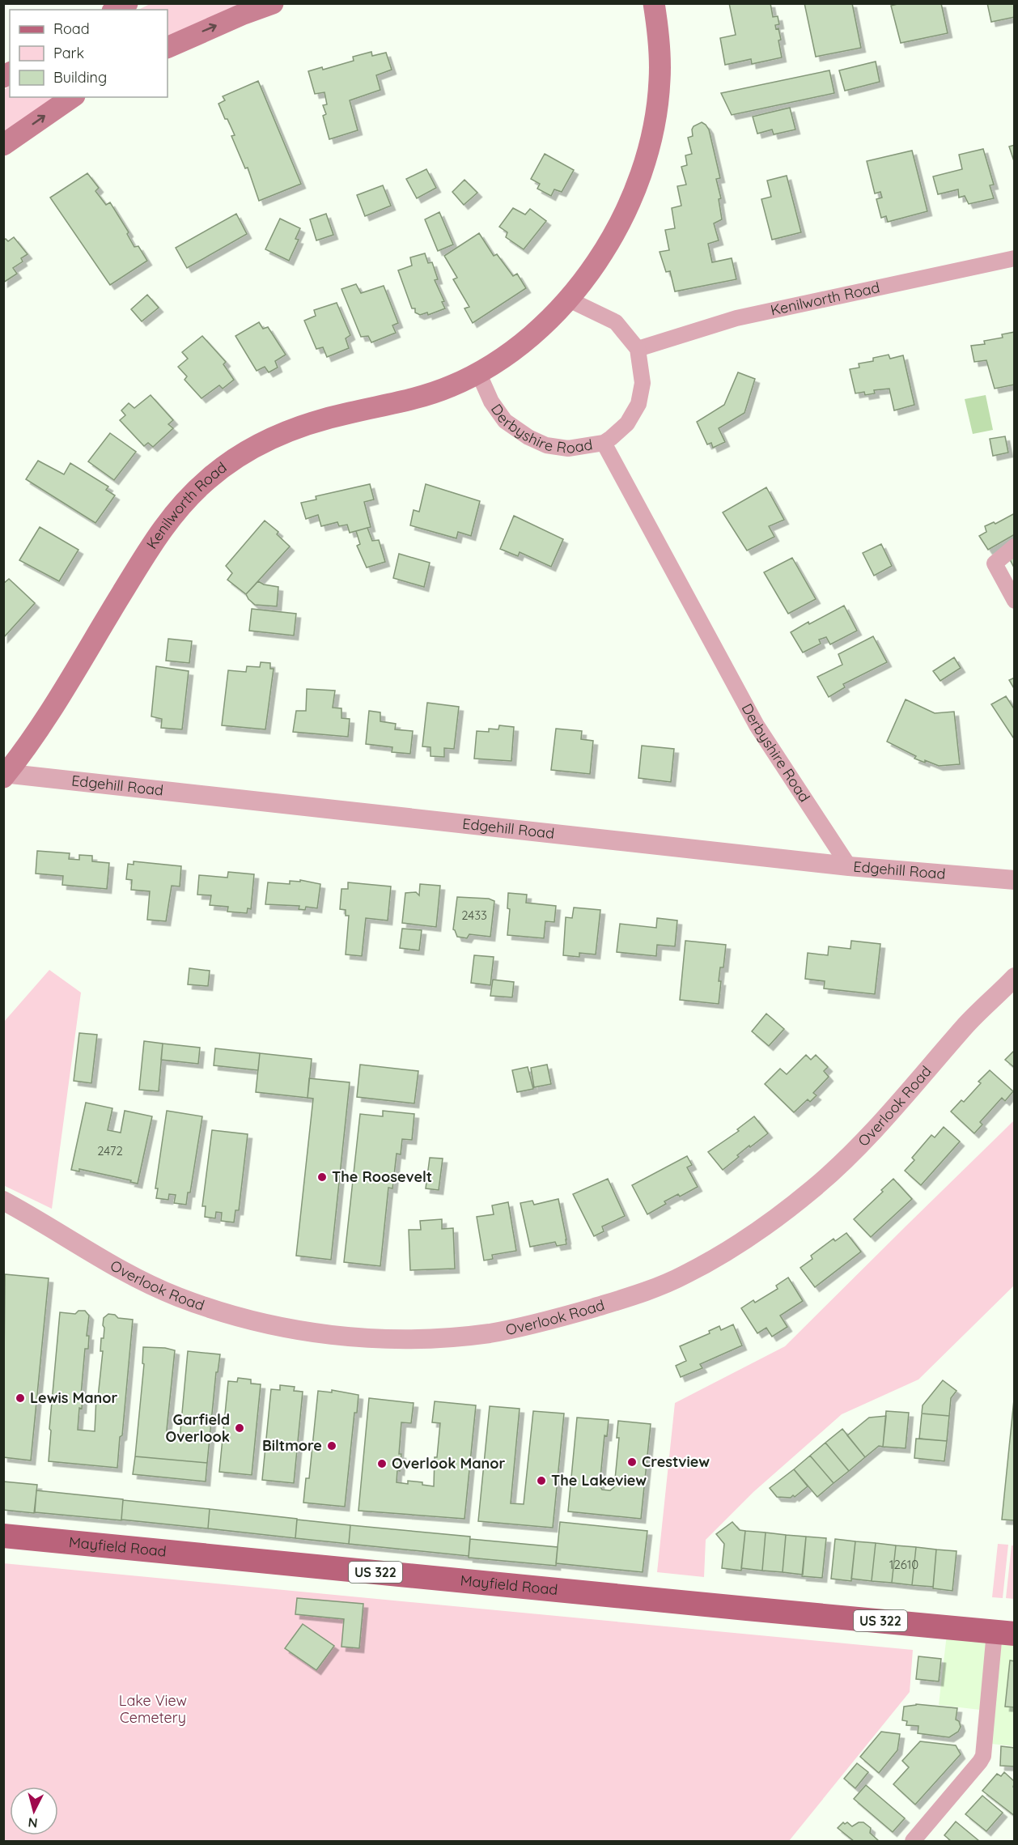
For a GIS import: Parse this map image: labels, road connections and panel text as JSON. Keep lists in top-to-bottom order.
{
  "streets": {
    "main road": ["Kenilworth Road", "Mayfield Road", "US 322"],
    "street": ["Derbyshire Road", "Edgehill Road", "Overlook Road"]
  },
  "crossings": [
    ["Kenilworth Road", "Derbyshire Road"],
    ["Kenilworth Road", "Edgehill Road"],
    ["Derbyshire Road", "Edgehill Road"]
  ],
  "parks": ["Lake View Cemetery"],
  "places": [
    "The Roosevelt",
    "Lewis Manor",
    "Garfield Overlook",
    "Biltmore",
    "Crestview",
    "Overlook Manor",
    "The Lakeview"
  ],
  "house_numbers": ["2433", "2472", "12610"],
  "legend": ["Road", "Park", "Building"],
  "north": "bottom"
}
